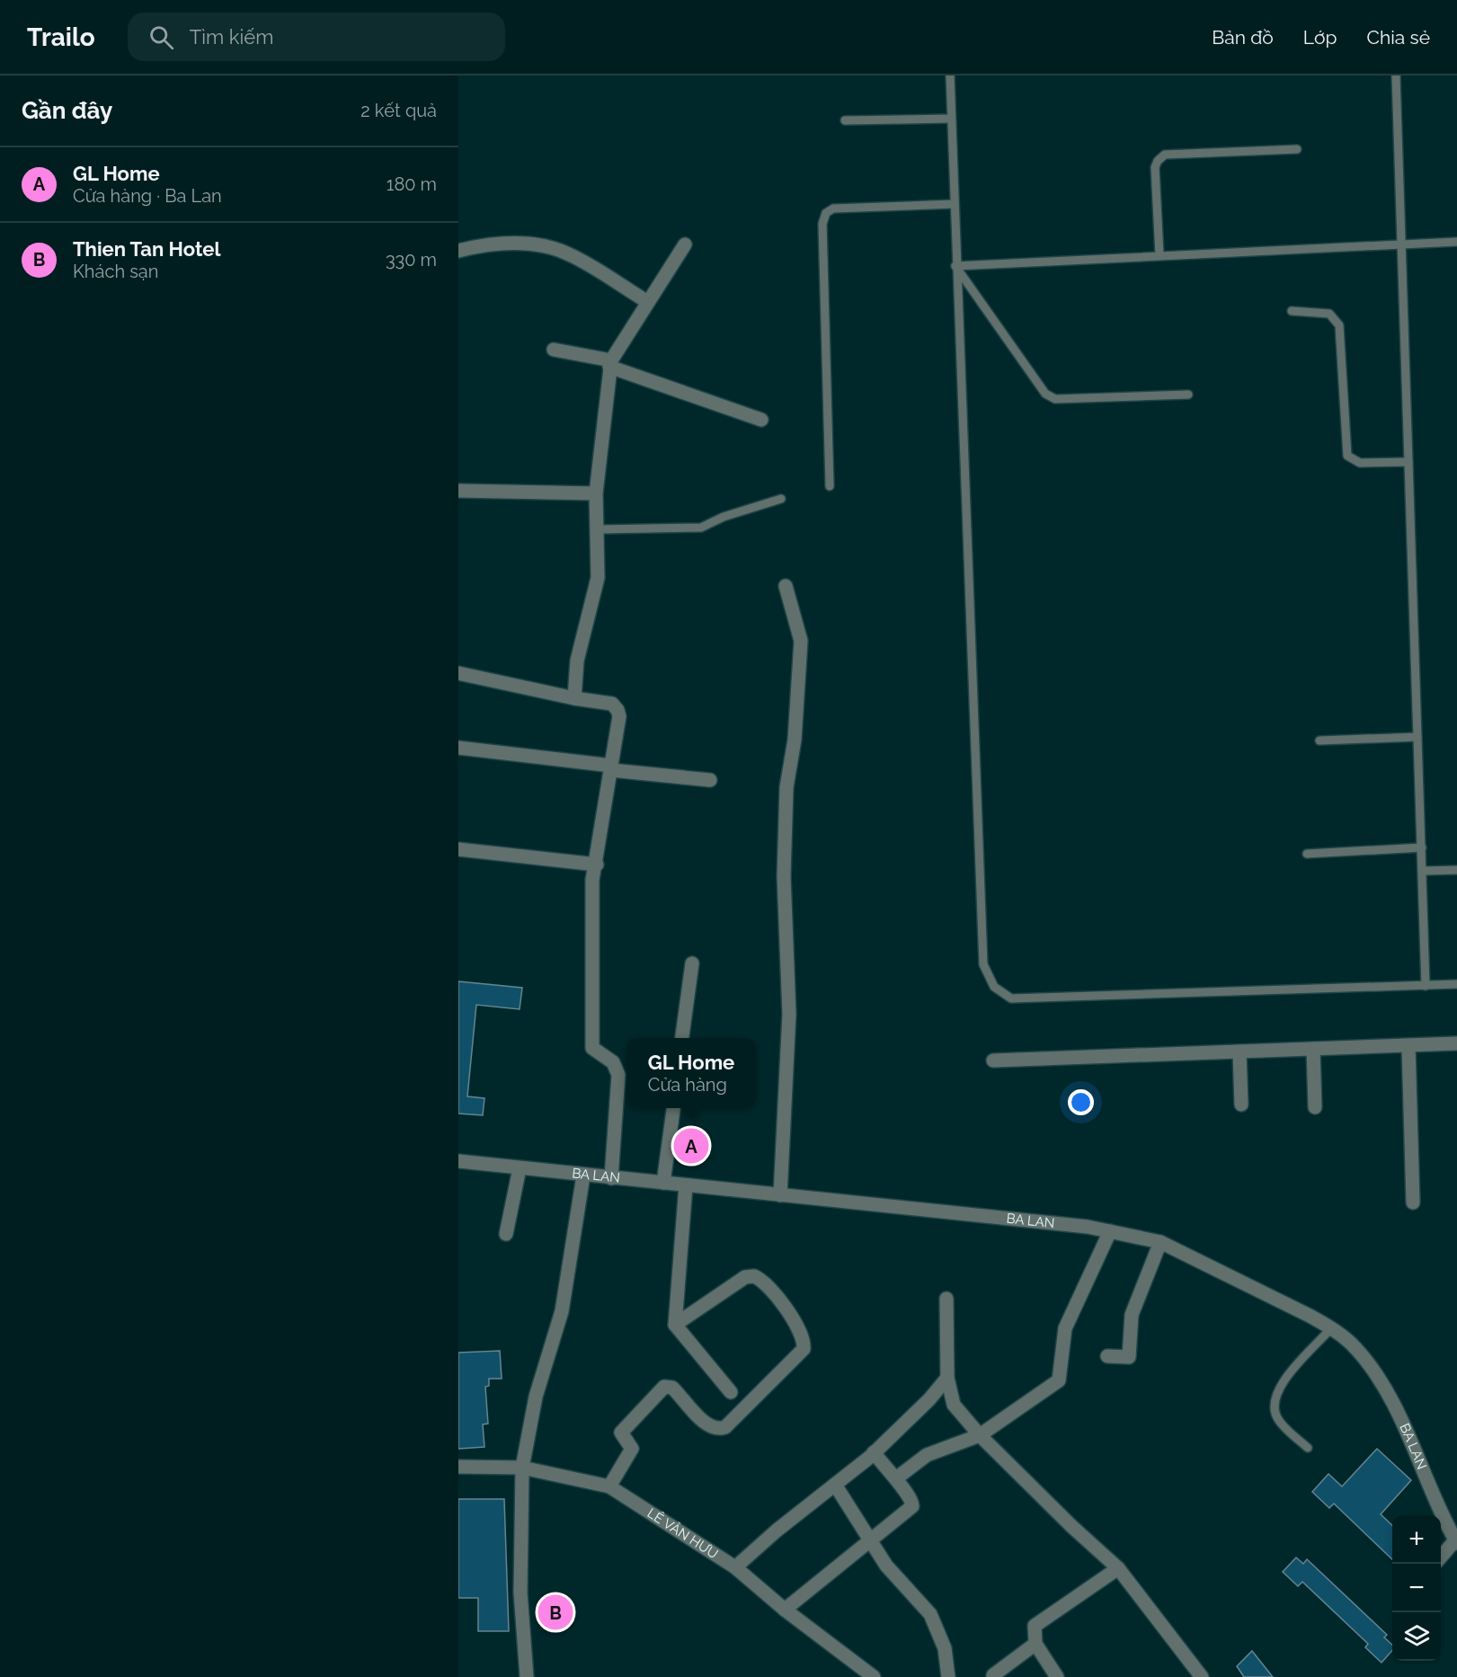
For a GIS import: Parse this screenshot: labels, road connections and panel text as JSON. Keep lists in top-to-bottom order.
{
  "streets": {
    "street": ["BA LAN", "LÊ VĂN HƯU"]
  },
  "page": {
    "header": "Trailo",
    "search": "Tìm kiếm",
    "nav": ["Bản đồ", "Lớp", "Chia sẻ"],
    "heading": ["Gần đây", "2 kết quả"],
    "list": [
      {
        "mark": "A",
        "name": "GL Home",
        "note": "Cửa hàng · Ba Lan",
        "value": "180 m"
      },
      {
        "mark": "B",
        "name": "Thien Tan Hotel",
        "note": "Khách sạn",
        "value": "330 m"
      }
    ],
    "popup": ["GL Home", "Cửa hàng"],
    "pins": ["A", "B"],
    "map_buttons": ["+", "−"]
  }
}
